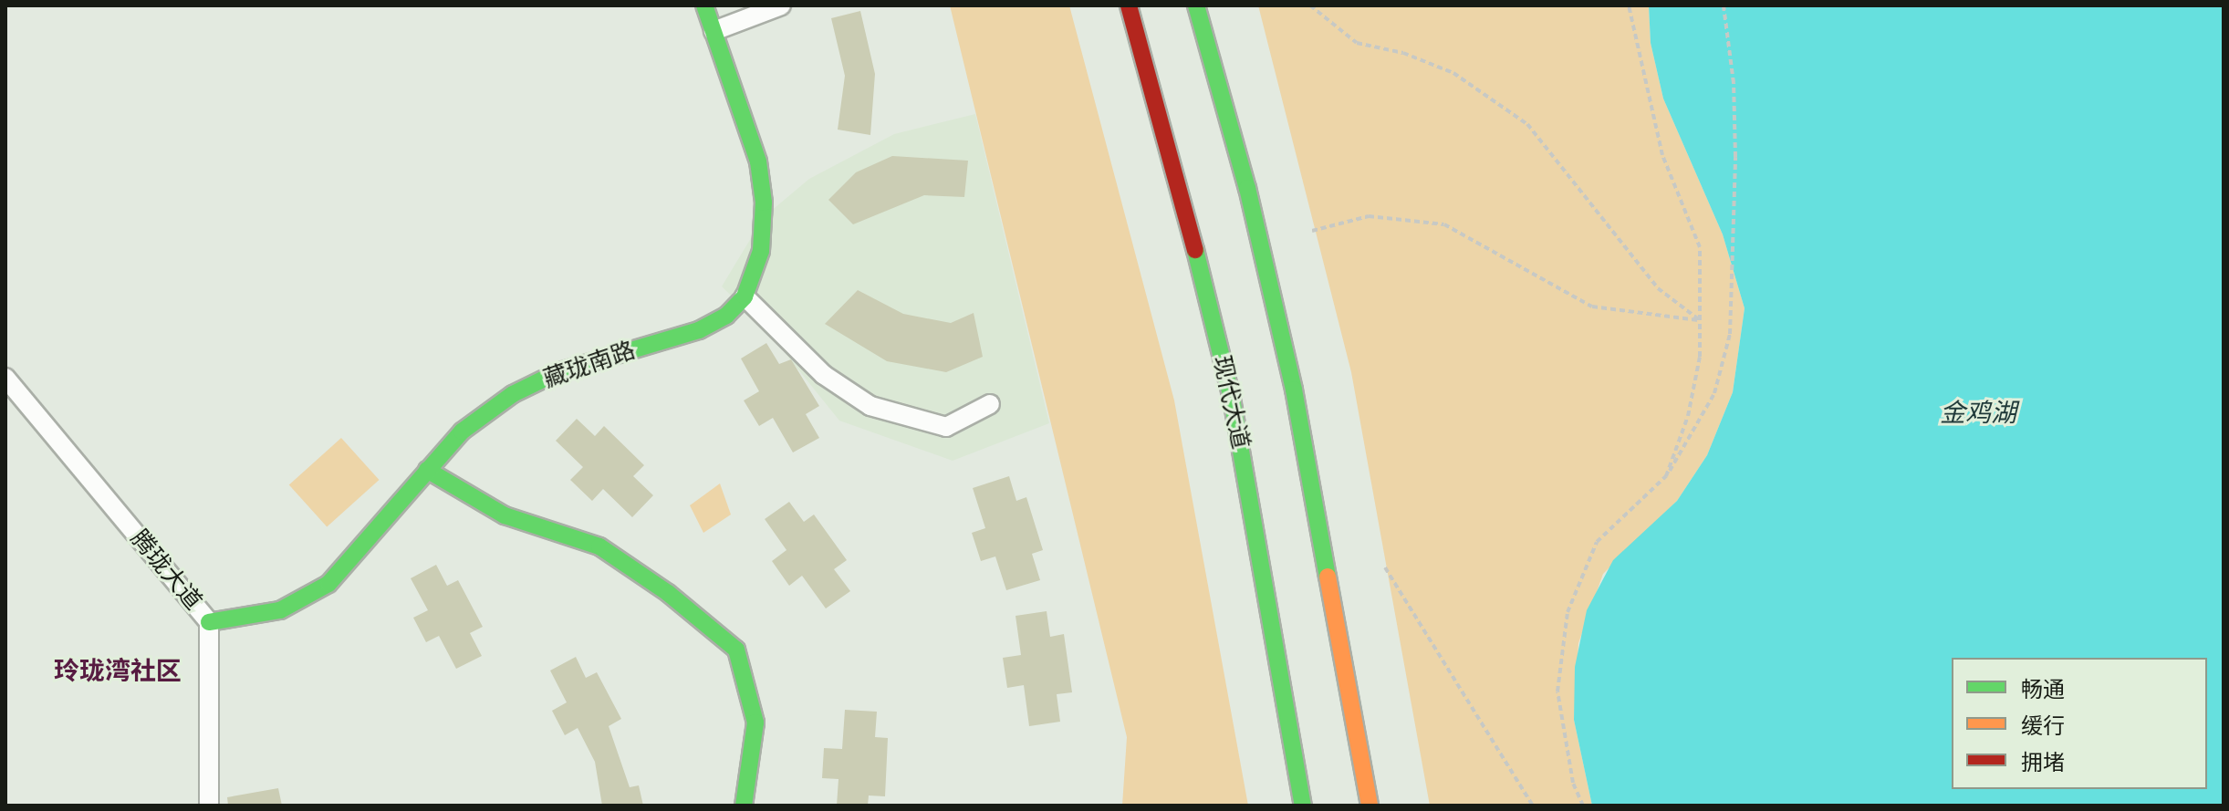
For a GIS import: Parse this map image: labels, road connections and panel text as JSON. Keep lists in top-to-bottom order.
{
  "streets": {
    "main road": ["藏珑南路", "现代大道"],
    "street": ["腾珑大道"]
  },
  "crossings": [
    ["藏珑南路", "腾珑大道"]
  ],
  "districts": ["玲珑湾社区"],
  "water": ["金鸡湖"],
  "legend": ["畅通", "缓行", "拥堵"]
}
